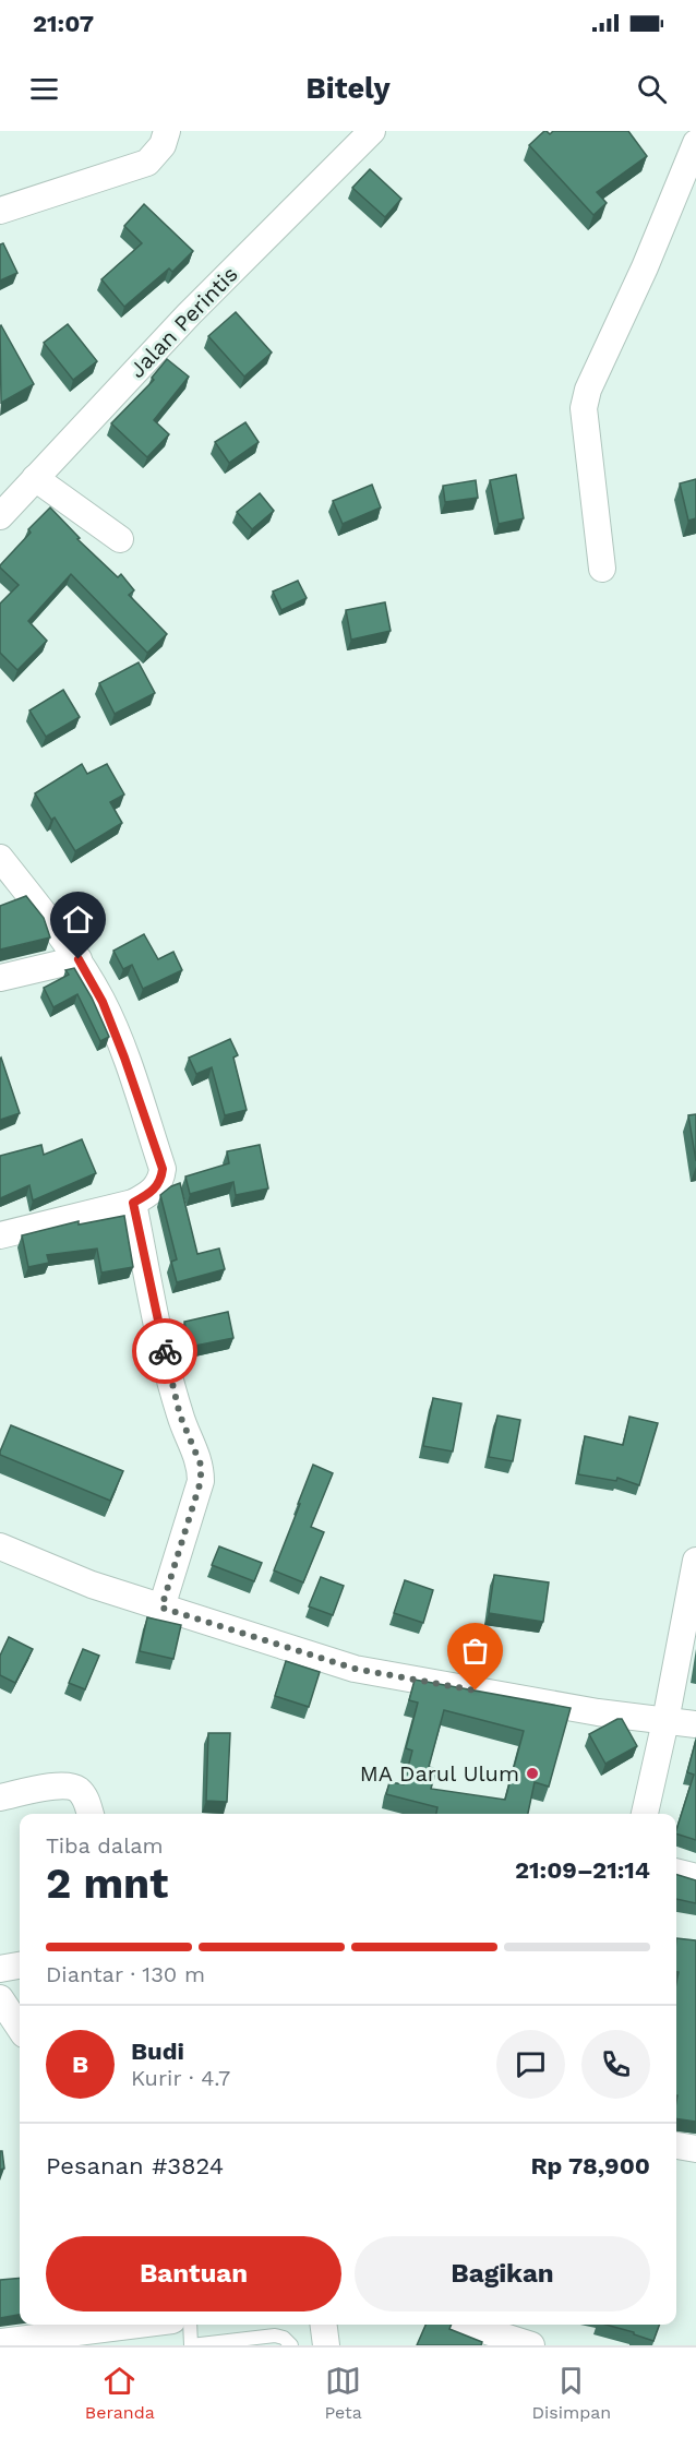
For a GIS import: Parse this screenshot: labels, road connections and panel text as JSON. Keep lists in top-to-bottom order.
{
  "streets": {
    "street": ["Jalan Perintis"]
  },
  "places": ["MA Darul Ulum"],
  "page": {
    "status": "21:07",
    "header": "Bitely",
    "heading": ["2 mnt", "Tiba dalam", "21:09–21:14"],
    "panel": [
      "Budi",
      "Kurir · 4.7",
      "Pesanan #3824",
      "Rp 78,900"
    ],
    "bar": "Diantar · 130 m",
    "round": "B",
    "buttons": ["Bantuan", "Bagikan"],
    "tabs": ["Beranda", "Peta", "Disimpan"]
  }
}
